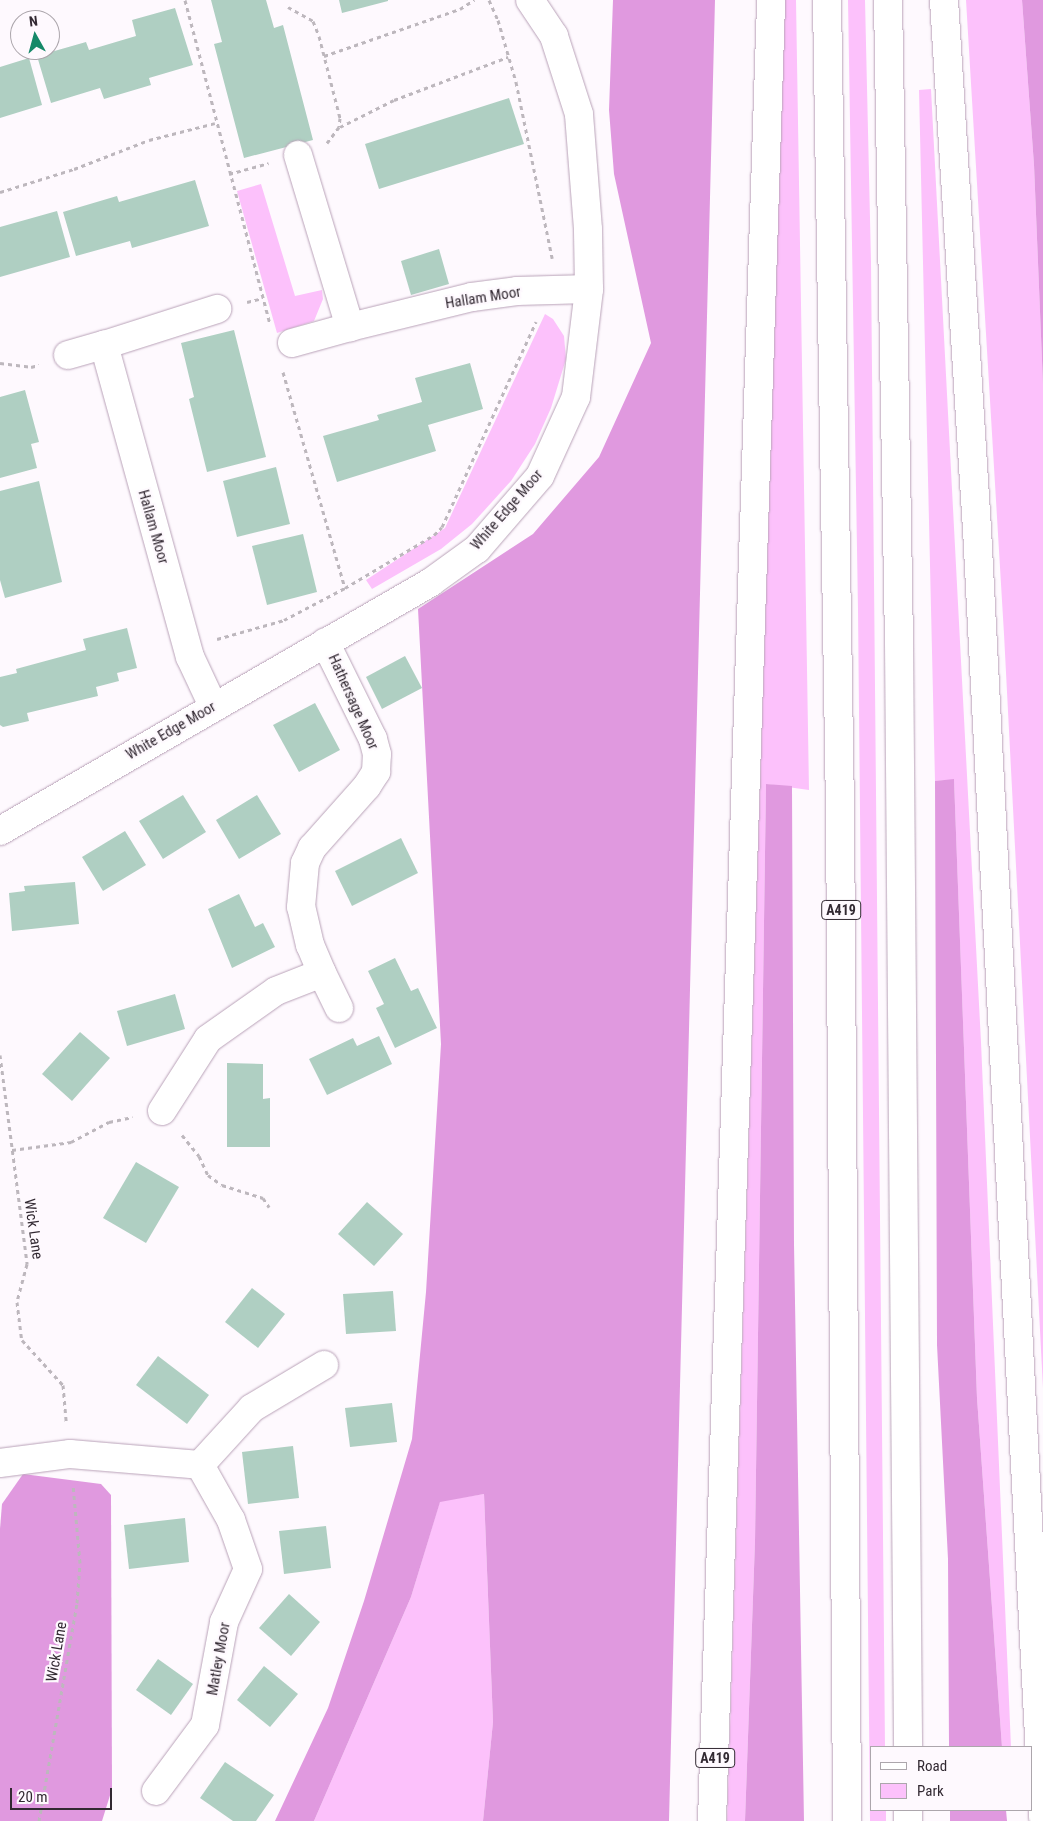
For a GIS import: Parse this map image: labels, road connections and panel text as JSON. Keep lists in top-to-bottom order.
{
  "streets": {
    "main road": [
      "Hallam Moor",
      "White Edge Moor",
      "Hathersage Moor",
      "A419",
      "Matley Moor"
    ],
    "path": ["Wick Lane"]
  },
  "crossings": [
    ["Hallam Moor", "White Edge Moor"],
    ["White Edge Moor", "Hathersage Moor"]
  ],
  "legend": ["Road", "Park"],
  "scale_bar": "20 m",
  "north": "top"
}
